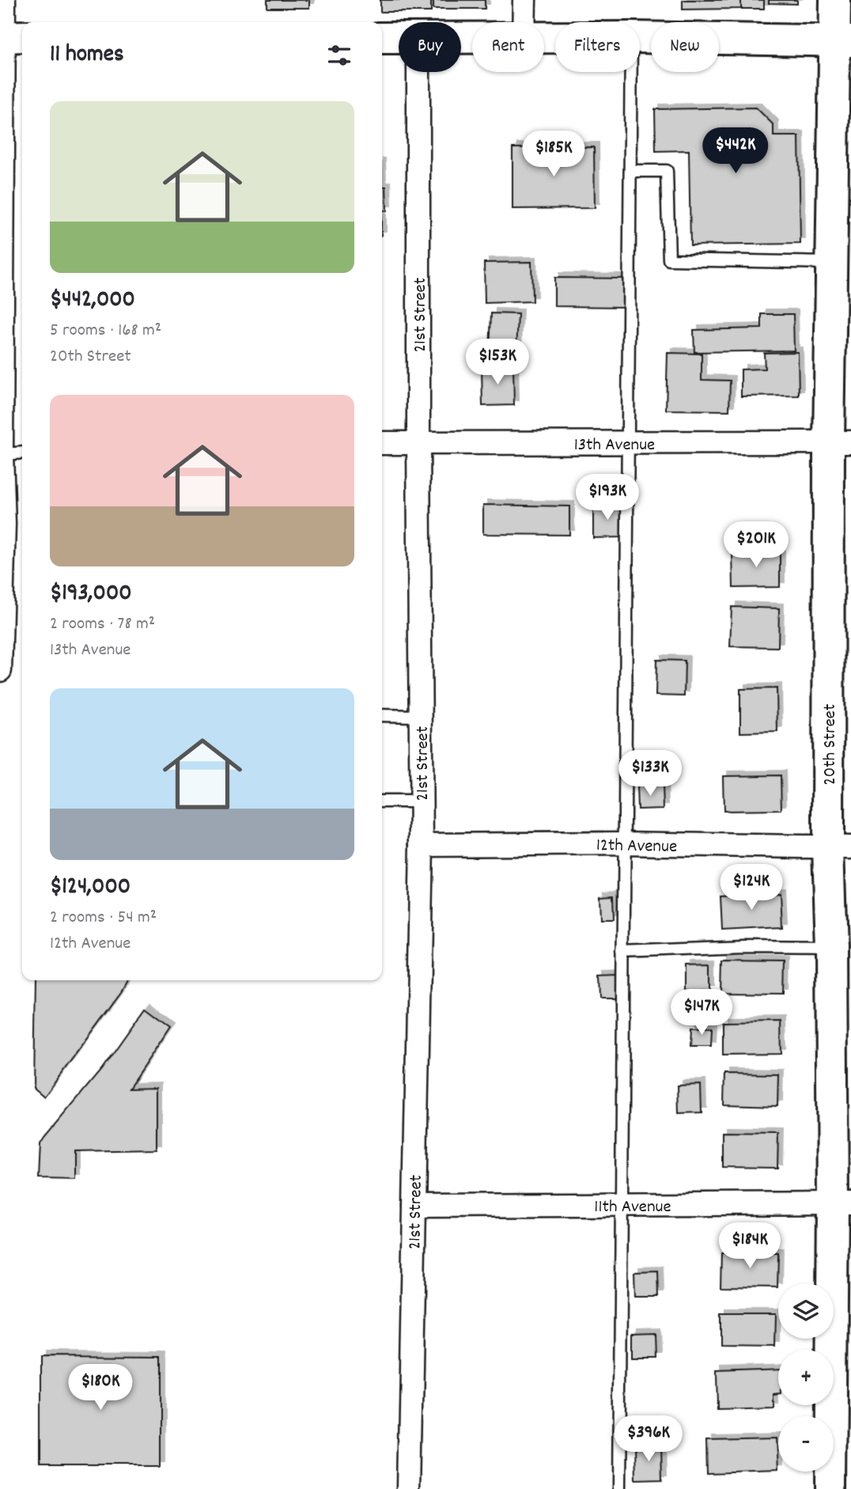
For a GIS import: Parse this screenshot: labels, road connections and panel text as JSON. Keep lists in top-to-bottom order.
{
  "streets": {
    "street": [
      "21st Street",
      "13th Avenue",
      "20th Street",
      "12th Avenue",
      "11th Avenue"
    ]
  },
  "crossings": [
    ["21st Street", "13th Avenue"],
    ["21st Street", "12th Avenue"],
    ["21st Street", "11th Avenue"],
    ["13th Avenue", "20th Street"],
    ["20th Street", "12th Avenue"],
    ["20th Street", "11th Avenue"]
  ],
  "page": {
    "chip": [
      "Buy",
      "Rent",
      "Filters",
      "New"
    ],
    "heading": "11 homes",
    "list": [
      {
        "name": "$442,000",
        "note": "5 rooms · 168 m² · 20th Street"
      },
      {
        "name": "$193,000",
        "note": "2 rooms · 78 m² · 13th Avenue"
      },
      {
        "name": "$124,000",
        "note": "2 rooms · 54 m² · 12th Avenue"
      }
    ],
    "price": [
      "$442K",
      "$185K",
      "$153K",
      "$193K",
      "$201K",
      "$133K",
      "$124K",
      "$147K",
      "$184K",
      "$180K",
      "$396K"
    ],
    "map_buttons": ["+", "−"]
  }
}
